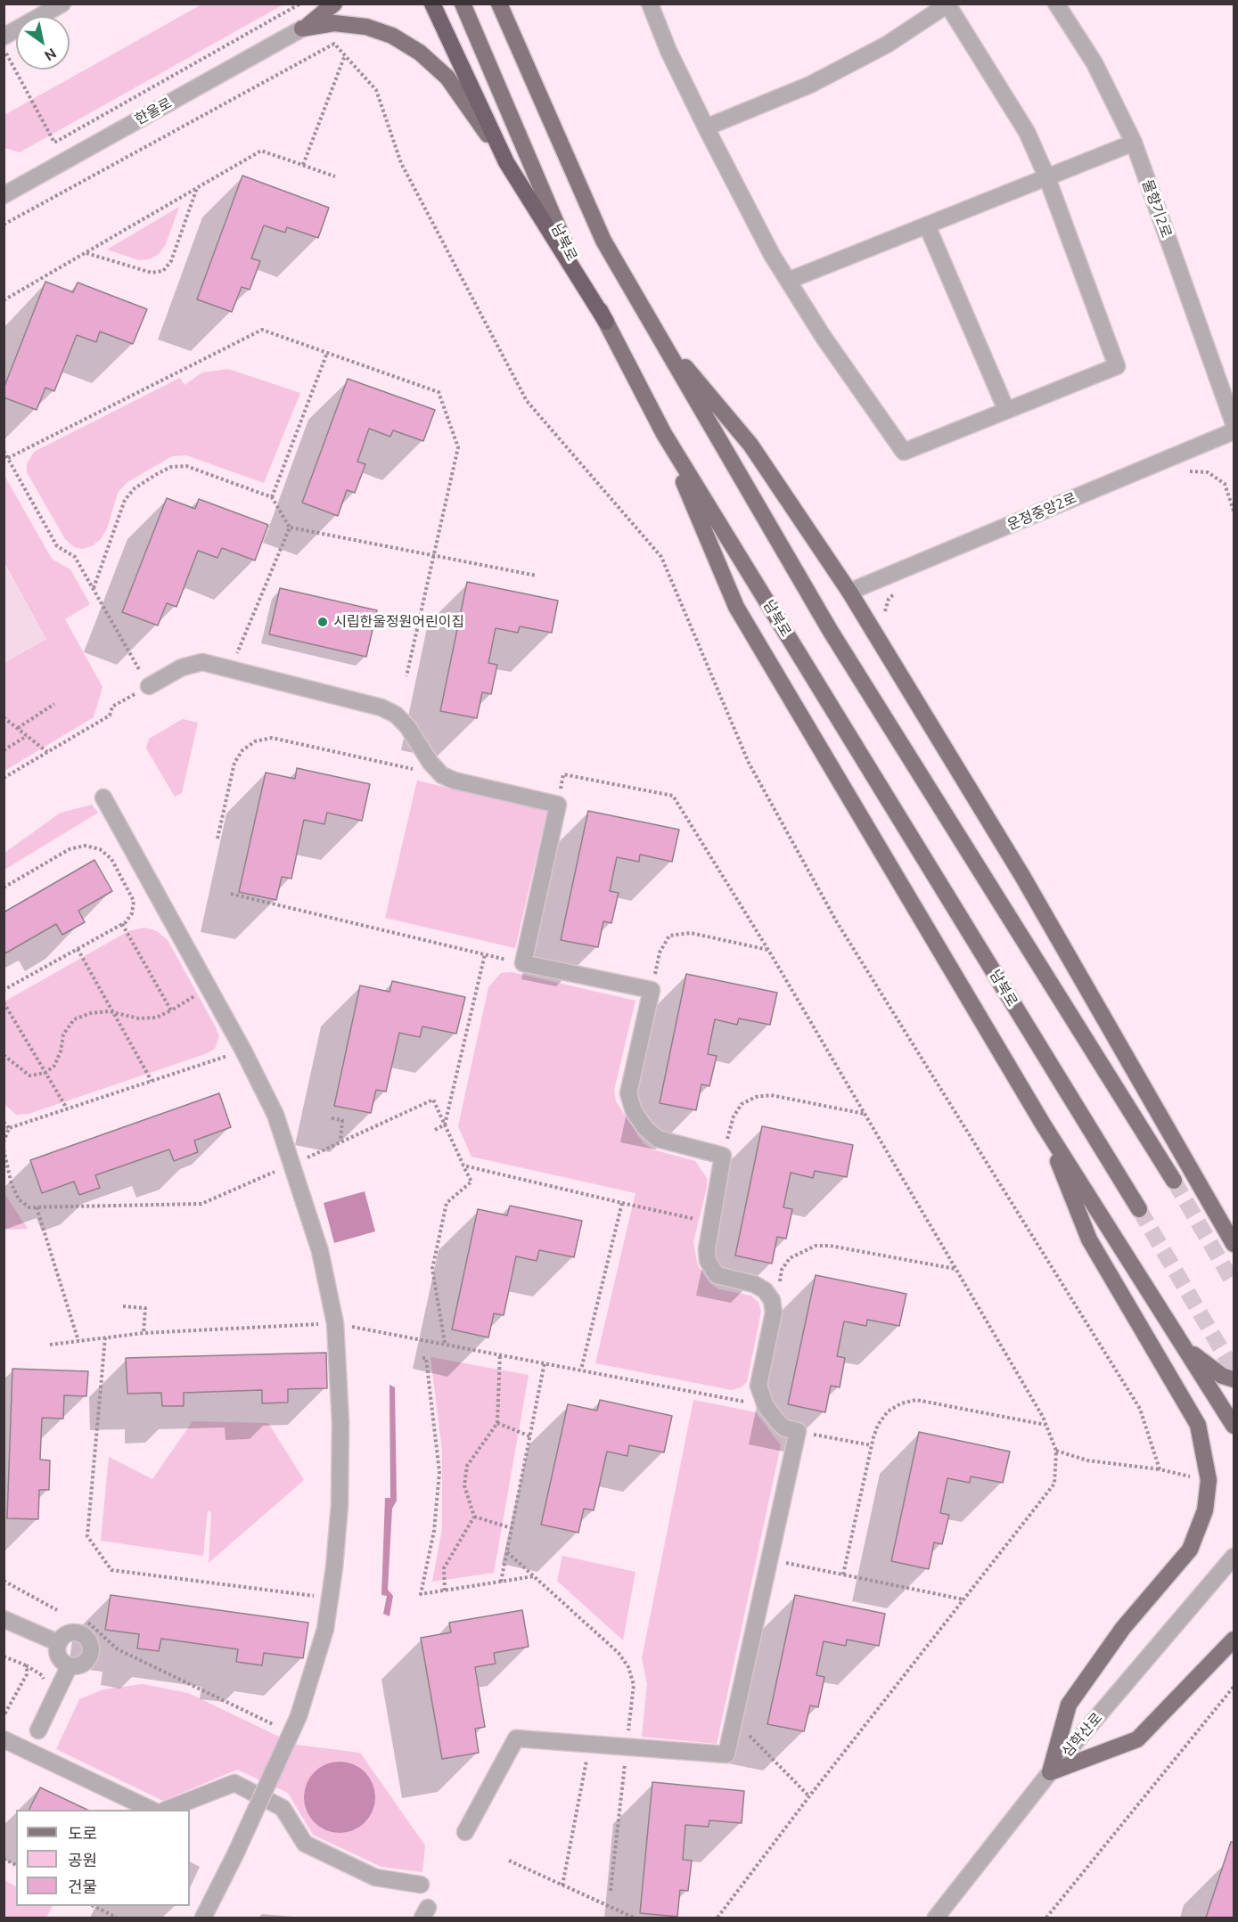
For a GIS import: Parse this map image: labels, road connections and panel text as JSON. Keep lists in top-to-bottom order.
{
  "streets": {
    "main road": ["남북로"],
    "street": [
      "한울로",
      "물향기2로",
      "운정중앙2로",
      "심학산로"
    ]
  },
  "places": ["시립한울정원어린이집"],
  "legend": ["도로", "공원", "건물"],
  "north": "bottom right"
}
